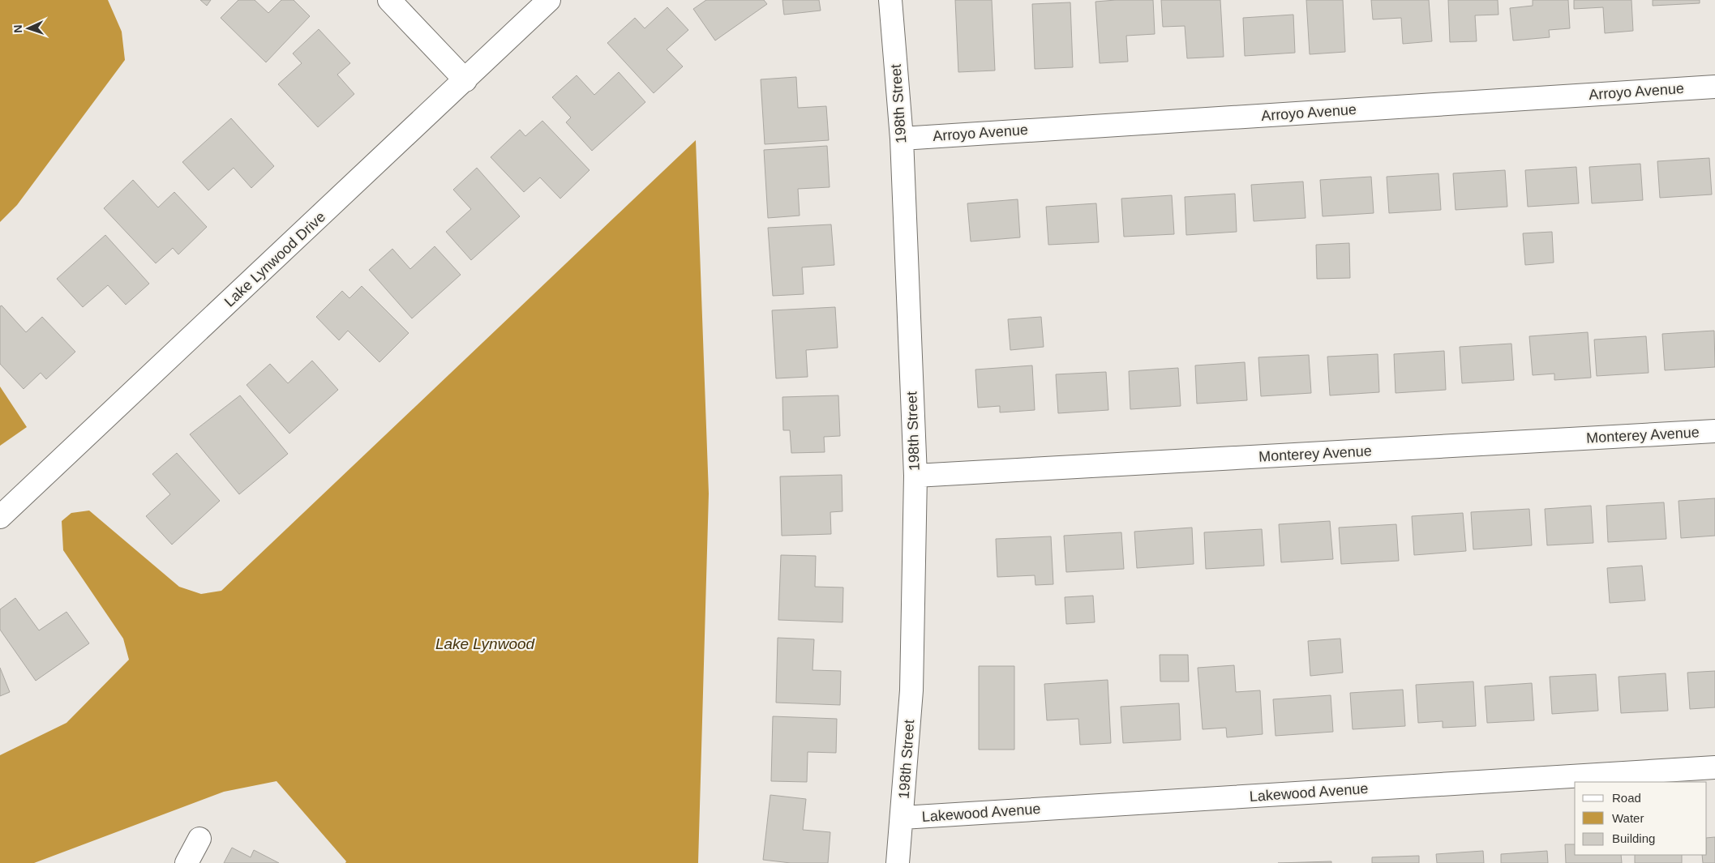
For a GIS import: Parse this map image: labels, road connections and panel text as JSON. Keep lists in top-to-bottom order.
{
  "streets": {
    "street": [
      "Arroyo Avenue",
      "198th Street",
      "Lake Lynwood Drive",
      "Monterey Avenue",
      "Lakewood Avenue"
    ]
  },
  "crossings": [
    ["Arroyo Avenue", "198th Street"],
    ["198th Street", "Monterey Avenue"],
    ["198th Street", "Lakewood Avenue"]
  ],
  "water": ["Lake Lynwood"],
  "legend": ["Road", "Water", "Building"],
  "north": "left"
}
